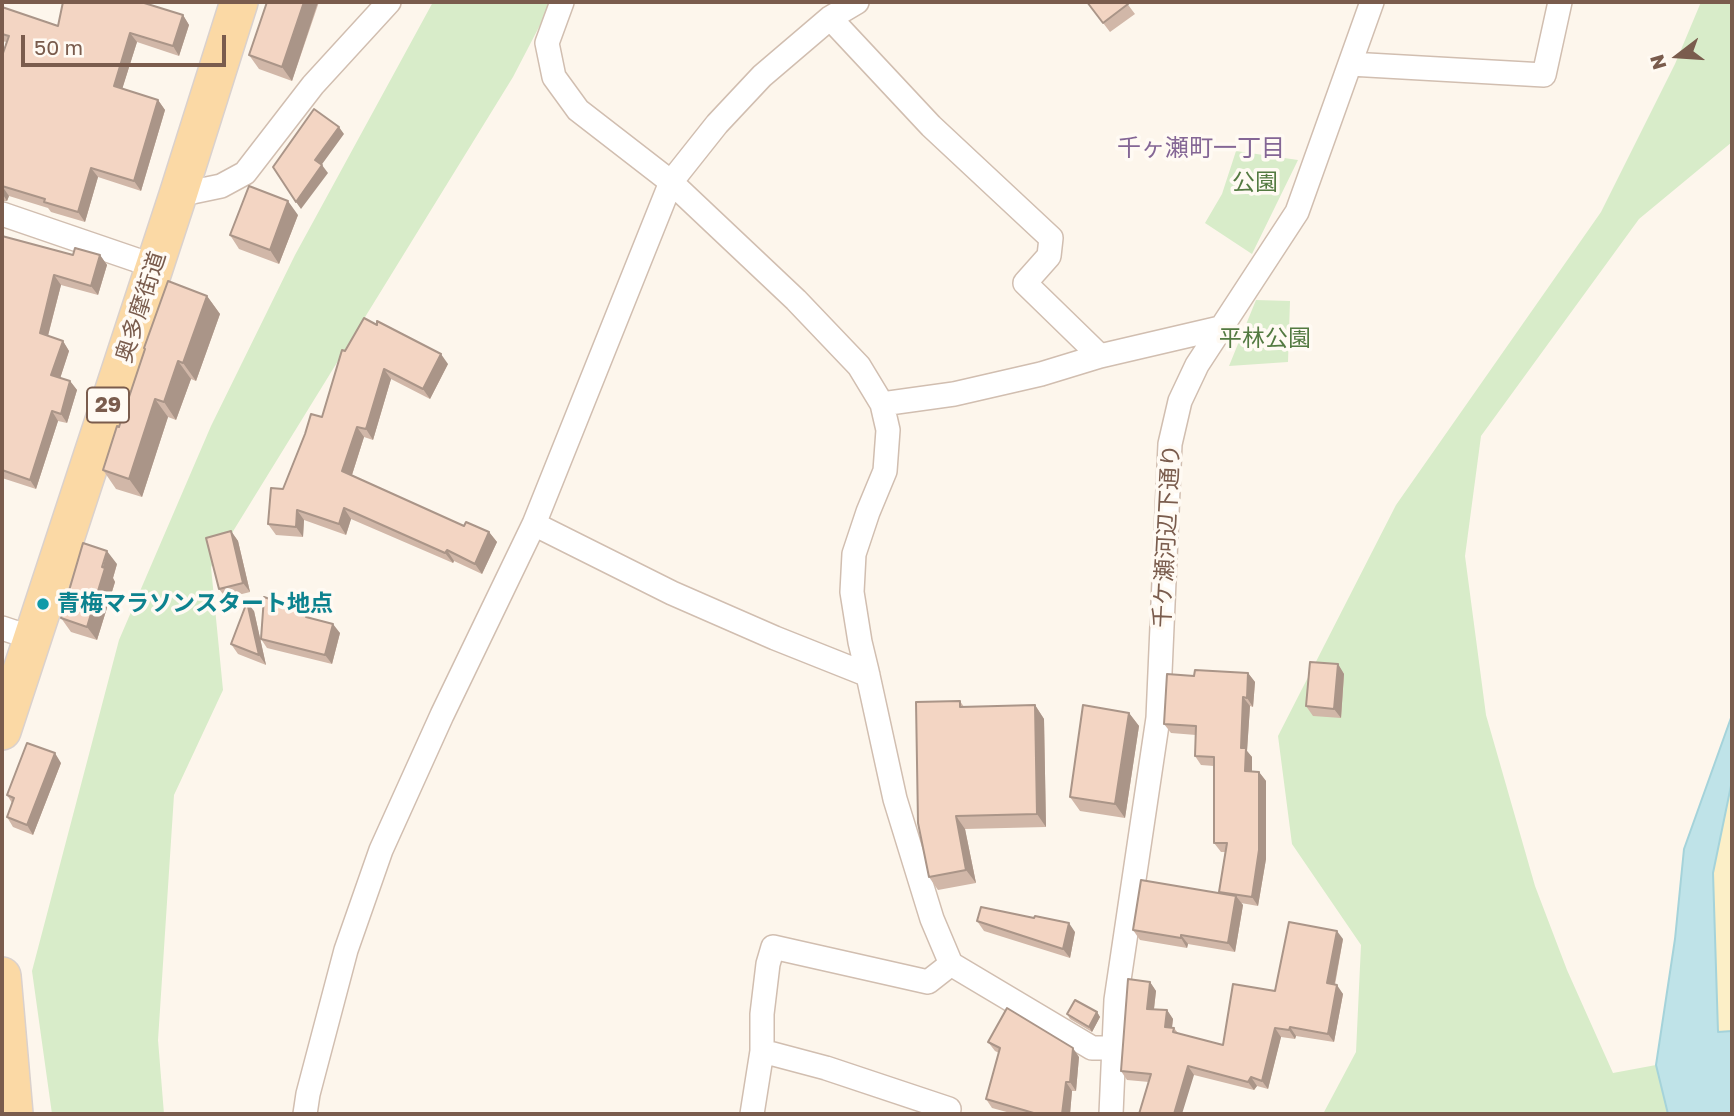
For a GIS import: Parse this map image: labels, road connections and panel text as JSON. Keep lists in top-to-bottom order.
{
  "streets": {
    "main road": ["奥多摩街道", "29"],
    "street": ["千ケ瀬河辺下通り"]
  },
  "districts": ["千ヶ瀬町一丁目"],
  "parks": ["公園", "平林公園"],
  "places": ["青梅マラソンスタート地点"],
  "scale_bar": "50 m",
  "north": "left"
}
